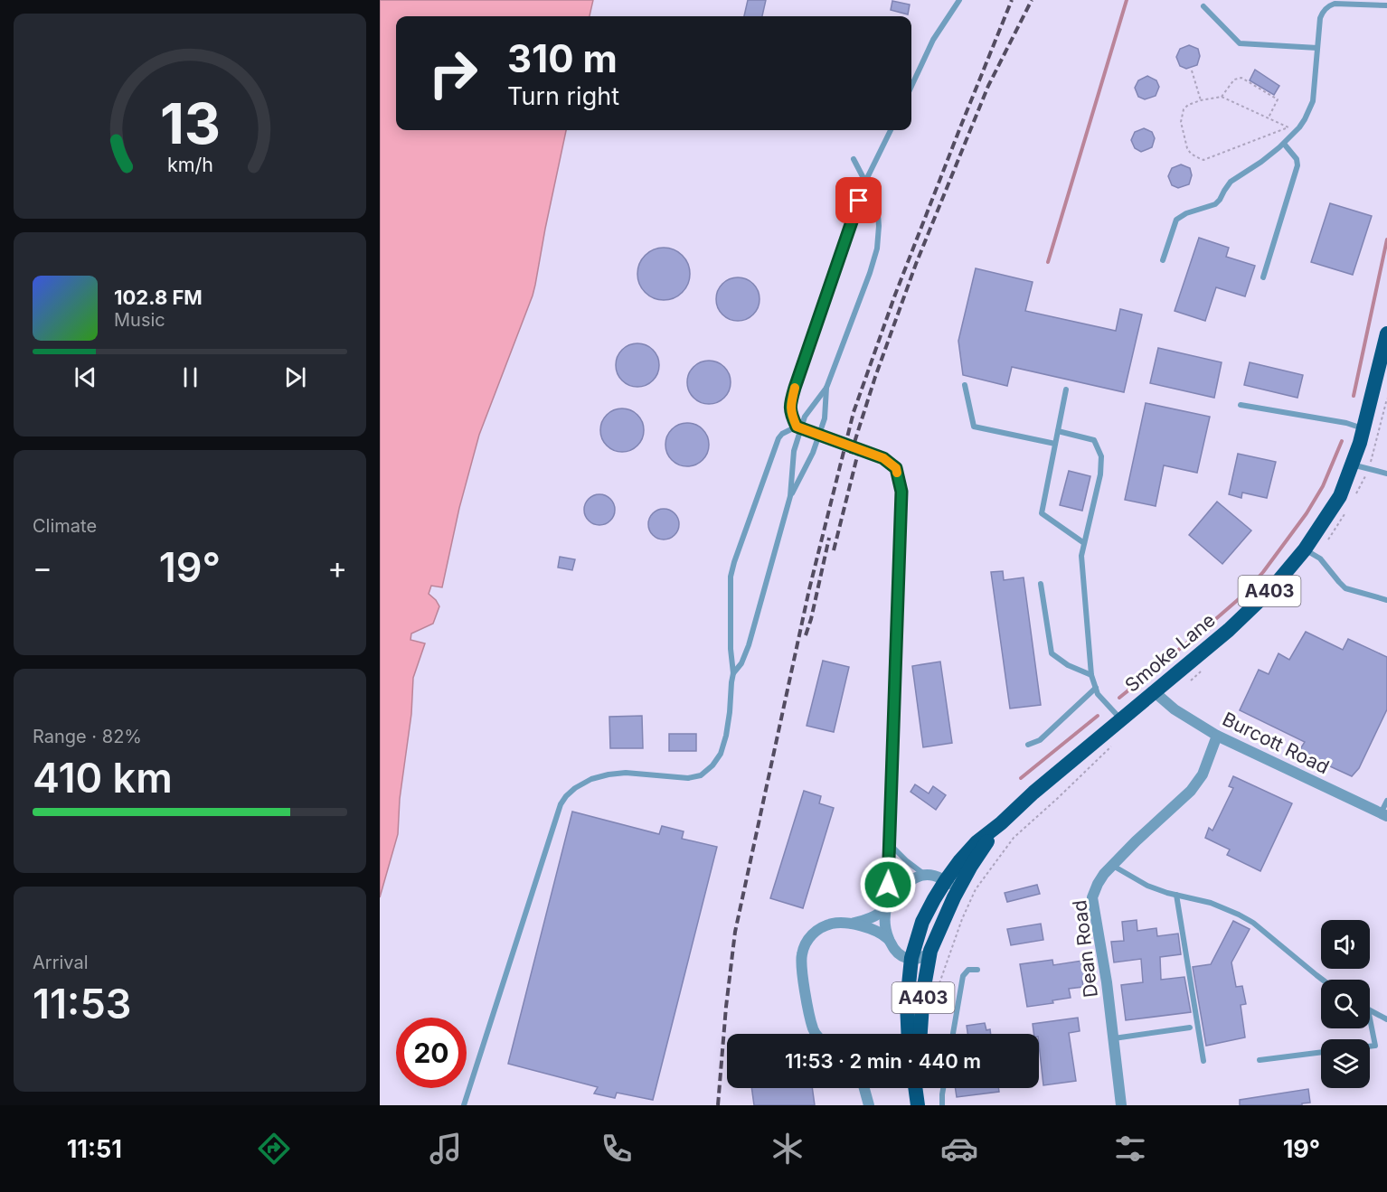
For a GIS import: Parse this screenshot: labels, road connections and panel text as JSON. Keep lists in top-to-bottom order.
{
  "streets": {
    "highway": ["A403", "Smoke Lane"],
    "street": ["Burcott Road", "Dean Road"]
  },
  "crossings": [
    ["A403", "Smoke Lane"],
    ["Smoke Lane", "Burcott Road"],
    ["Burcott Road", "Dean Road"]
  ],
  "page": {
    "turn": ["310 m", "Turn right"],
    "song": ["102.8 FM", "Music"],
    "tile": [
      "Climate",
      ["Range · 82%", "410 km"],
      ["Arrival", "11:53"]
    ],
    "heat": ["−", "19°", "+"],
    "limit": "20",
    "trip": "11:53 · 2 min · 440 m",
    "tabs": ["11:51", "19°"],
    "gauge": ["13", "km/h"]
  }
}
